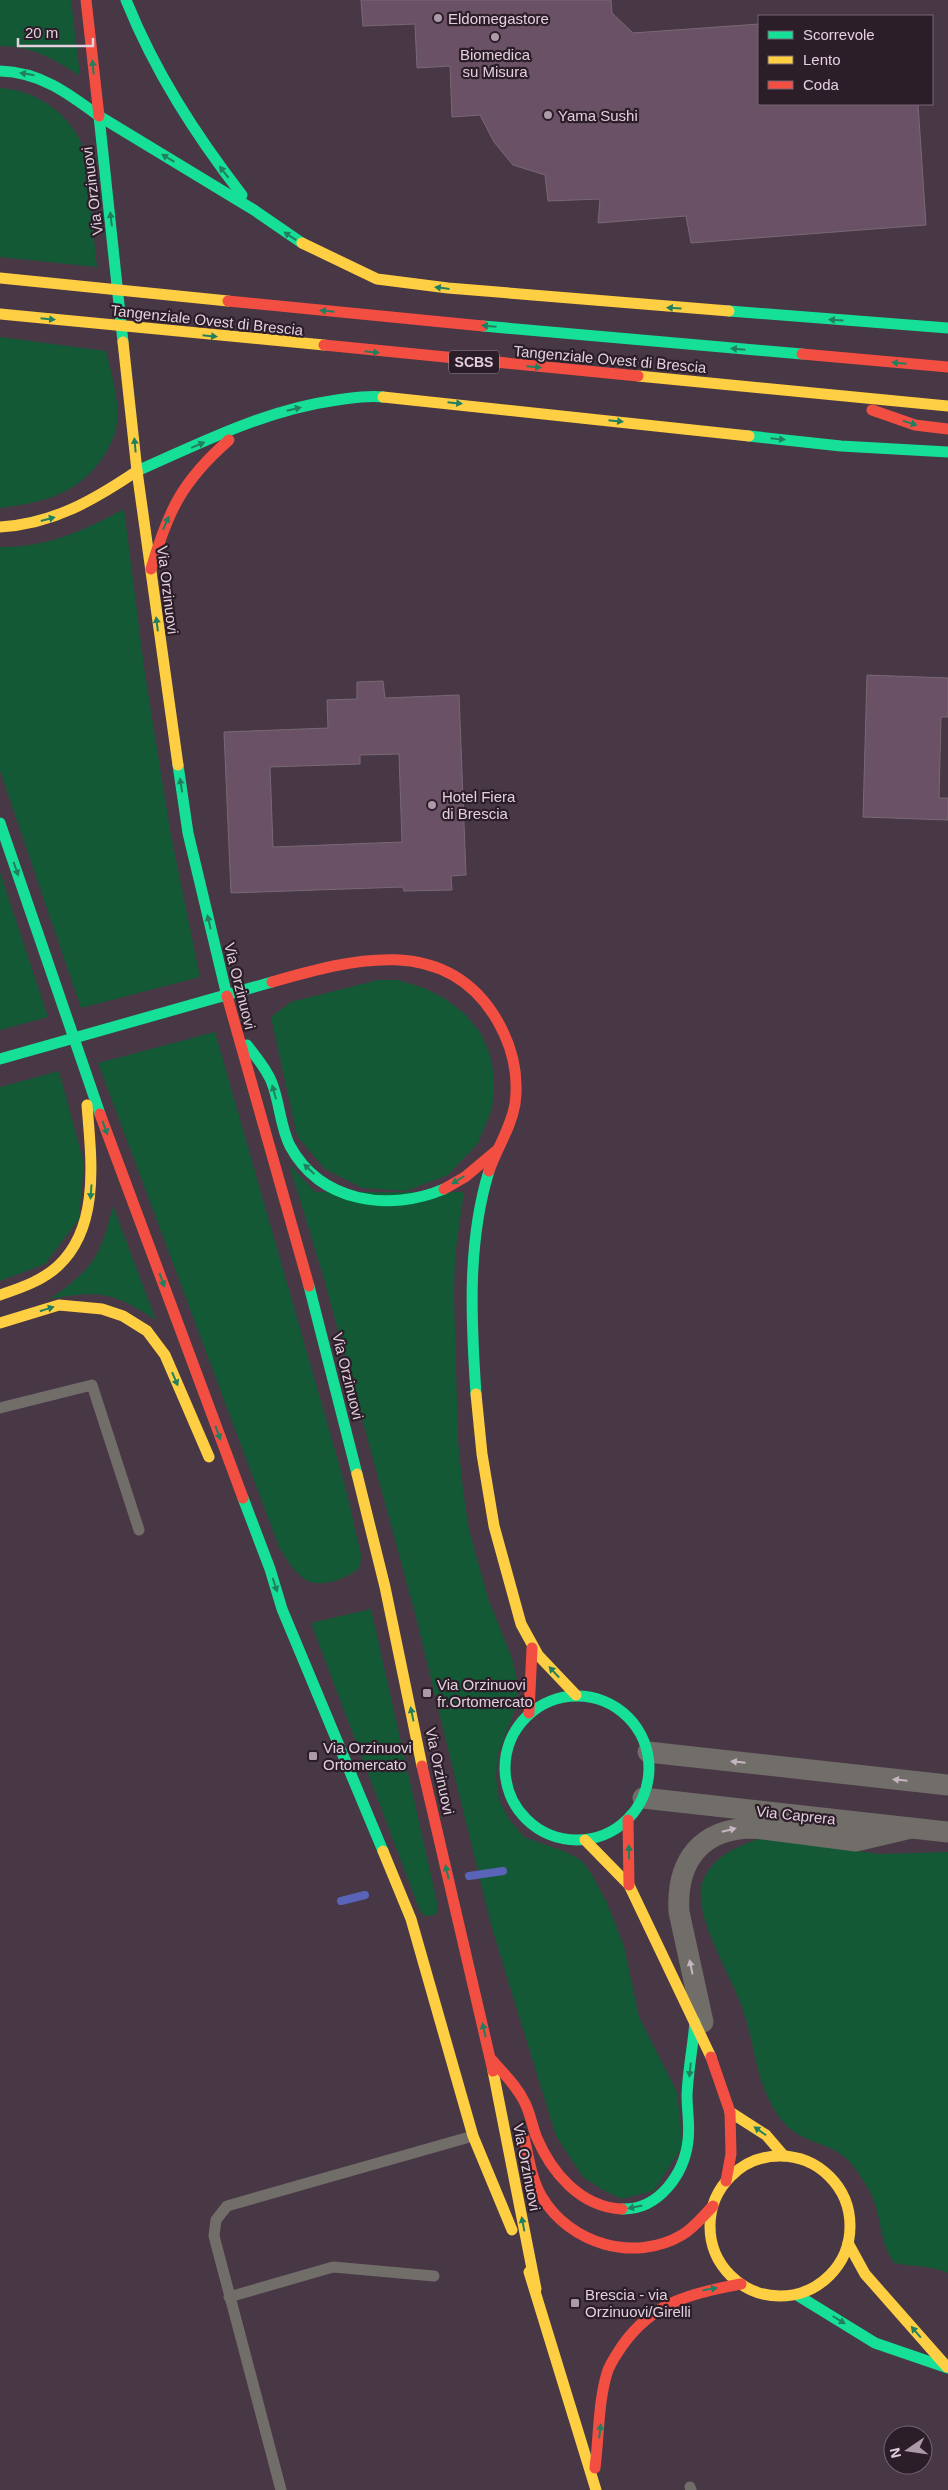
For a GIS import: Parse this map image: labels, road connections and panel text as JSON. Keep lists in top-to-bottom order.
{
  "streets": {
    "main road": ["Via Orzinuovi", "Tangenziale Ovest di Brescia", "SCBS"],
    "street": ["Via Caprera"]
  },
  "places": {
    "other": [
      "Eldomegastore",
      "Biomedica su Misura",
      "Yama Sushi",
      "Hotel Fiera di Brescia"
    ],
    "transit": ["Via Orzinuovi fr.Ortomercato", "Via Orzinuovi Ortomercato", "Brescia - via Orzinuovi/Girelli"]
  },
  "legend": ["Scorrevole", "Lento", "Coda"],
  "scale_bar": "20 m",
  "north": "left"
}
